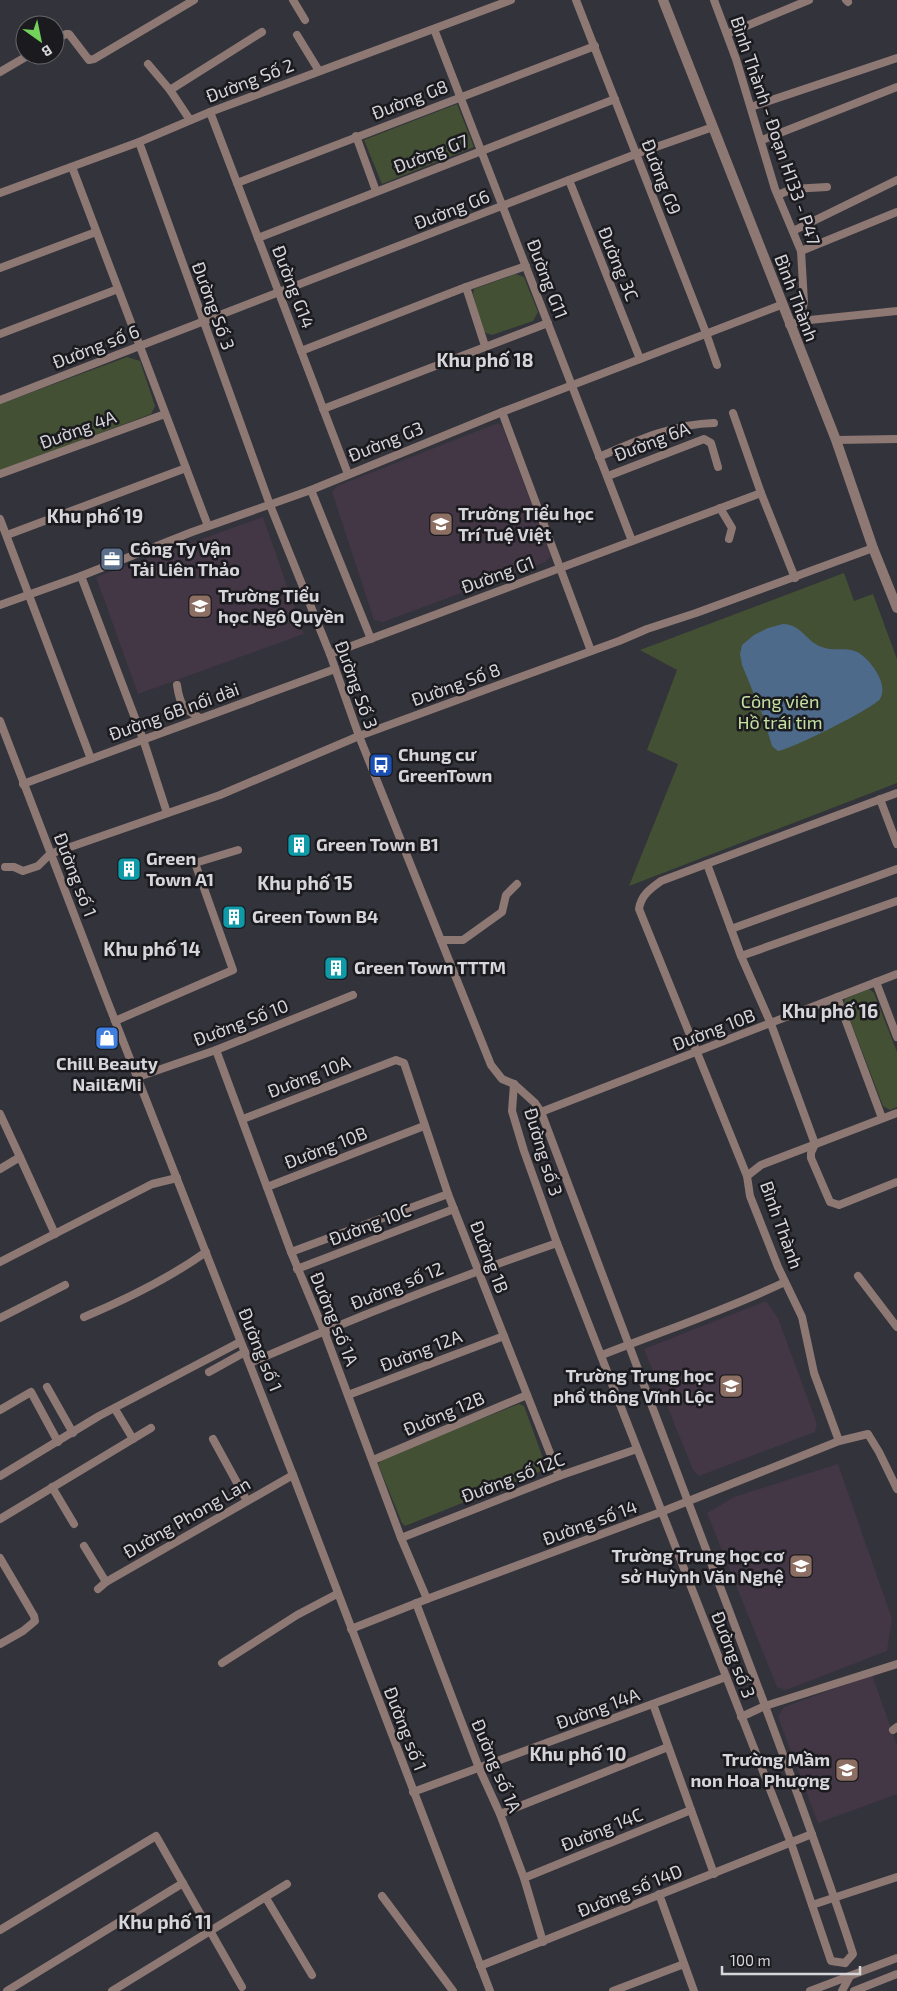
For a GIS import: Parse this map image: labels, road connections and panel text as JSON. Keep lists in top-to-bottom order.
{
  "streets": {
    "street": [
      "Đường Số 2",
      "Đường G8",
      "Bình Thành - Đoạn H133 - P47",
      "Đường G7",
      "Đường G9",
      "Đường G6",
      "Đường 3C",
      "Đường G11",
      "Đường G14",
      "Bình Thành",
      "Đường Số 3",
      "Đường số 6",
      "Đường 4A",
      "Đường G3",
      "Đường 6A",
      "Đường G1",
      "Đường Số 8",
      "Đường 6B nối dài",
      "Đường số 1",
      "Đường Số 10",
      "Đường 10B",
      "Đường 10A",
      "Đường số 3",
      "Đường 10C",
      "Đường 1B",
      "Đường số 12",
      "Đường số 1A",
      "Đường 12A",
      "Đường 12B",
      "Đường số 12C",
      "Đường Phong Lan",
      "Đường số 14",
      "Đường 14A",
      "Đường 14C",
      "Đường số 14D"
    ]
  },
  "crossings": [
    ["Đường Số 2", "Đường G11"],
    ["Đường Số 2", "Đường G14"],
    ["Đường Số 2", "Đường Số 3"],
    ["Đường G8", "Đường G9"],
    ["Đường G8", "Đường G11"],
    ["Đường G8", "Đường G14"],
    ["Đường G7", "Đường G9"],
    ["Đường G7", "Đường G11"],
    ["Đường G7", "Đường G14"],
    ["Đường G9", "Đường G6"],
    ["Đường G9", "Đường G3"],
    ["Đường G6", "Đường 3C"],
    ["Đường G6", "Đường G11"],
    ["Đường G6", "Đường G14"],
    ["Đường G6", "Bình Thành"],
    ["Đường G6", "Đường Số 3"],
    ["Đường G6", "Đường số 6"],
    ["Đường 3C", "Đường G3"],
    ["Đường G11", "Đường G3"],
    ["Đường G11", "Đường 6A"],
    ["Đường G11", "Đường G1"],
    ["Đường G14", "Đường G3"],
    ["Bình Thành", "Đường G3"],
    ["Bình Thành", "Đường Số 8"],
    ["Bình Thành", "Đường số 3"],
    ["Đường Số 3", "Đường số 6"],
    ["Đường Số 3", "Đường G3"],
    ["Đường Số 3", "Đường G1"],
    ["Đường Số 3", "Đường Số 8"],
    ["Đường Số 3", "Đường 6B nối dài"],
    ["Đường Số 3", "Đường số 3"],
    ["Đường Số 8", "Đường số 1"],
    ["Đường 6B nối dài", "Đường số 1"],
    ["Đường số 1", "Đường Số 10"],
    ["Đường số 1", "Đường số 12"],
    ["Đường số 1", "Đường Phong Lan"],
    ["Đường số 1", "Đường số 14"],
    ["Đường số 1", "Đường 14A"],
    ["Đường số 1", "Đường số 14D"],
    ["Đường Số 10", "Đường số 1A"],
    ["Đường 10B", "Đường số 3"],
    ["Đường 10B", "Đường 1B"],
    ["Đường 10B", "Đường số 1A"],
    ["Đường 10A", "Đường 1B"],
    ["Đường 10A", "Đường số 1A"],
    ["Đường số 3", "Đường số 12"],
    ["Đường số 3", "Đường số 12C"],
    ["Đường số 3", "Đường số 14"],
    ["Đường số 3", "Đường 14A"],
    ["Đường số 3", "Đường số 14D"],
    ["Đường 10C", "Đường 1B"],
    ["Đường 10C", "Đường số 1A"],
    ["Đường 1B", "Đường số 12"],
    ["Đường 1B", "Đường 12A"],
    ["Đường 1B", "Đường 12B"],
    ["Đường 1B", "Đường số 12C"],
    ["Đường số 12", "Đường số 1A"],
    ["Đường số 1A", "Đường 12A"],
    ["Đường số 1A", "Đường 12B"],
    ["Đường số 1A", "Đường số 12C"],
    ["Đường số 1A", "Đường số 14"],
    ["Đường số 1A", "Đường 14A"],
    ["Đường số 1A", "Đường 14C"],
    ["Đường số 1A", "Đường số 14D"]
  ],
  "districts": [
    "Khu phố 18",
    "Khu phố 19",
    "Khu phố 15",
    "Khu phố 14",
    "Khu phố 16",
    "Khu phố 10",
    "Khu phố 11"
  ],
  "parks": ["Công viên Hồ trái tim"],
  "places": {
    "school or university": [
      "Trường Tiểu học Trí Tuệ Việt",
      "Trường Tiểu học Ngô Quyền",
      "Trường Trung học phổ thông Vĩnh Lộc",
      "Trường Trung học cơ sở Huỳnh Văn Nghệ",
      "Trường Mầm non Hoa Phượng"
    ],
    "office": ["Công Ty Vận Tải Liên Thảo"],
    "bus stop": ["Chung cư GreenTown"],
    "building": [
      "Green Town B1",
      "Green Town A1",
      "Green Town B4",
      "Green Town TTTM"
    ],
    "shop": ["Chill Beauty Nail&Mi"]
  },
  "scale_bar": "100 m",
  "north": "bottom right"
}
